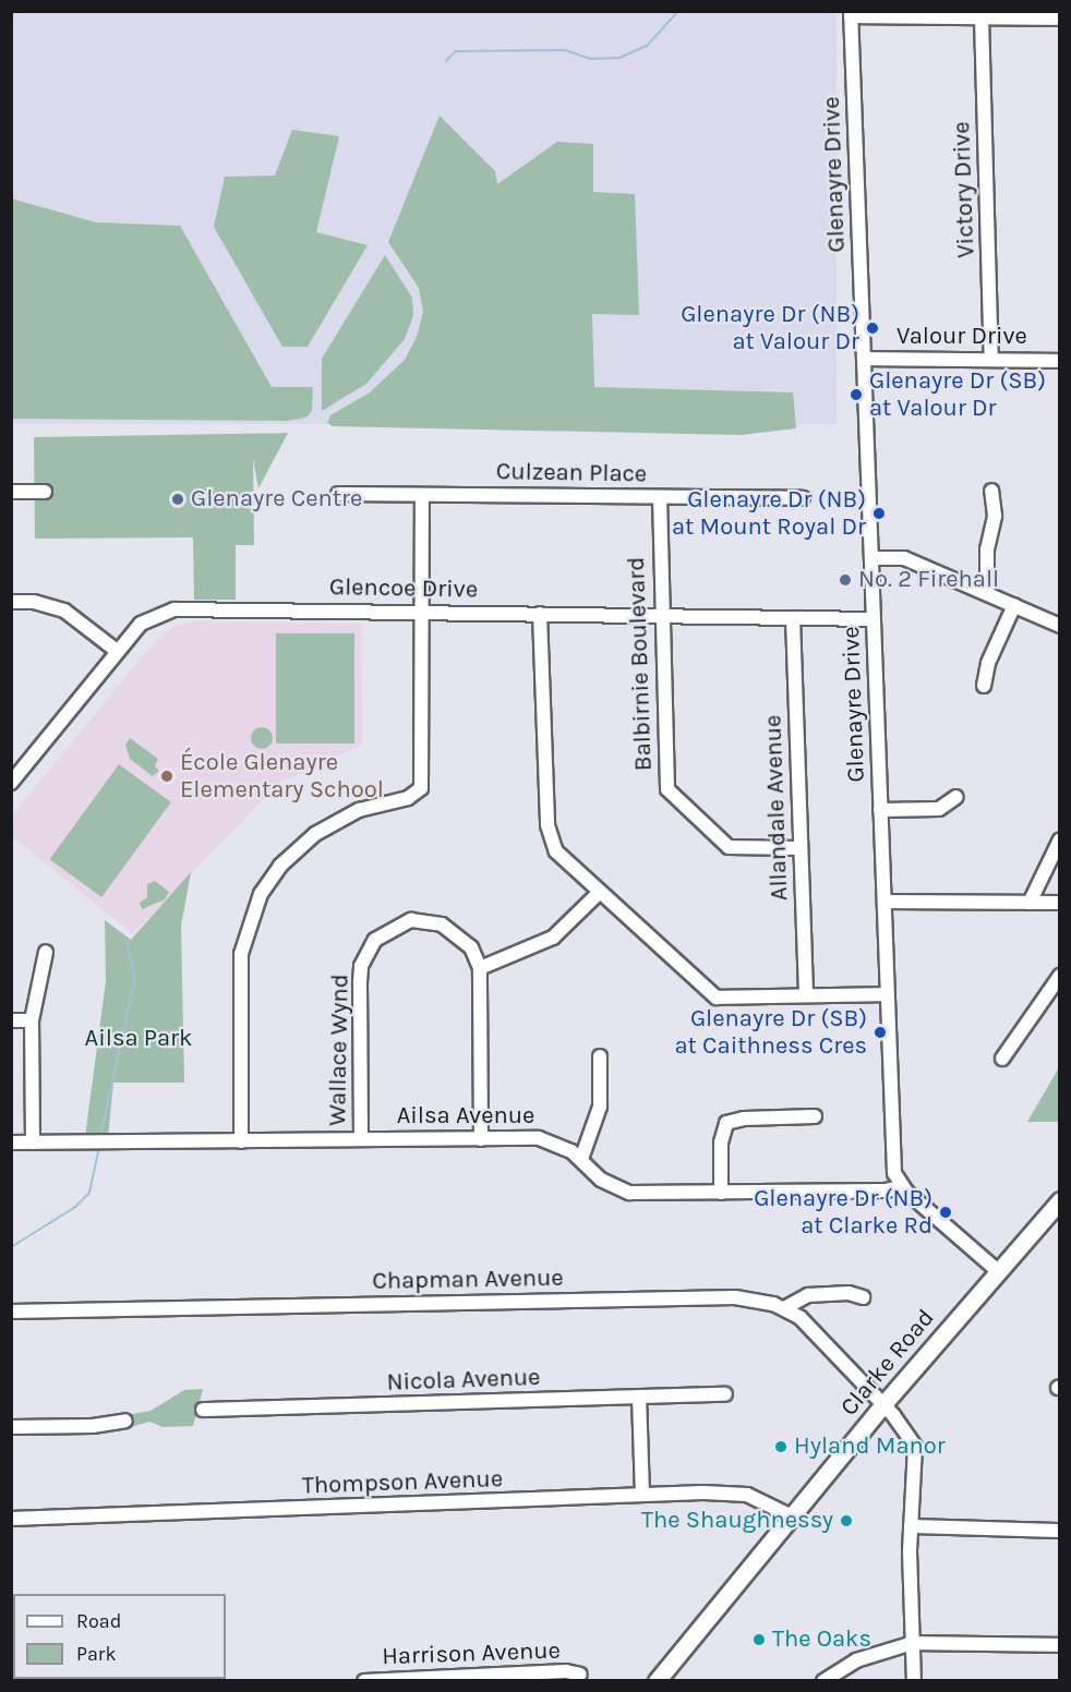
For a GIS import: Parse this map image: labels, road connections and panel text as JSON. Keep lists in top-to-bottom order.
{
  "streets": {
    "main road": ["Clarke Road"],
    "street": [
      "Glenayre Drive",
      "Victory Drive",
      "Valour Drive",
      "Culzean Place",
      "Glencoe Drive",
      "Balbirnie Boulevard",
      "Allandale Avenue",
      "Wallace Wynd",
      "Ailsa Avenue",
      "Chapman Avenue",
      "Nicola Avenue",
      "Thompson Avenue",
      "Harrison Avenue"
    ]
  },
  "crossings": [
    ["Glenayre Drive", "Valour Drive"],
    ["Glenayre Drive", "Glencoe Drive"],
    ["Glenayre Drive", "Ailsa Avenue"],
    ["Glenayre Drive", "Clarke Road"],
    ["Victory Drive", "Valour Drive"],
    ["Culzean Place", "Balbirnie Boulevard"],
    ["Glencoe Drive", "Balbirnie Boulevard"],
    ["Glencoe Drive", "Allandale Avenue"],
    ["Balbirnie Boulevard", "Allandale Avenue"],
    ["Wallace Wynd", "Ailsa Avenue"],
    ["Chapman Avenue", "Clarke Road"],
    ["Clarke Road", "Thompson Avenue"]
  ],
  "parks": ["Ailsa Park"],
  "places": [
    "Glenayre Dr (NB) at Valour Dr",
    "Glenayre Dr (SB) at Valour Dr",
    "Glenayre Centre",
    "Glenayre Dr (NB) at Mount Royal Dr",
    "No. 2 Firehall",
    "École Glenayre Elementary School",
    "Glenayre Dr (SB) at Caithness Cres",
    "Glenayre Dr (NB) at Clarke Rd",
    "Hyland Manor",
    "The Shaughnessy",
    "The Oaks"
  ],
  "legend": ["Road", "Park"]
}
